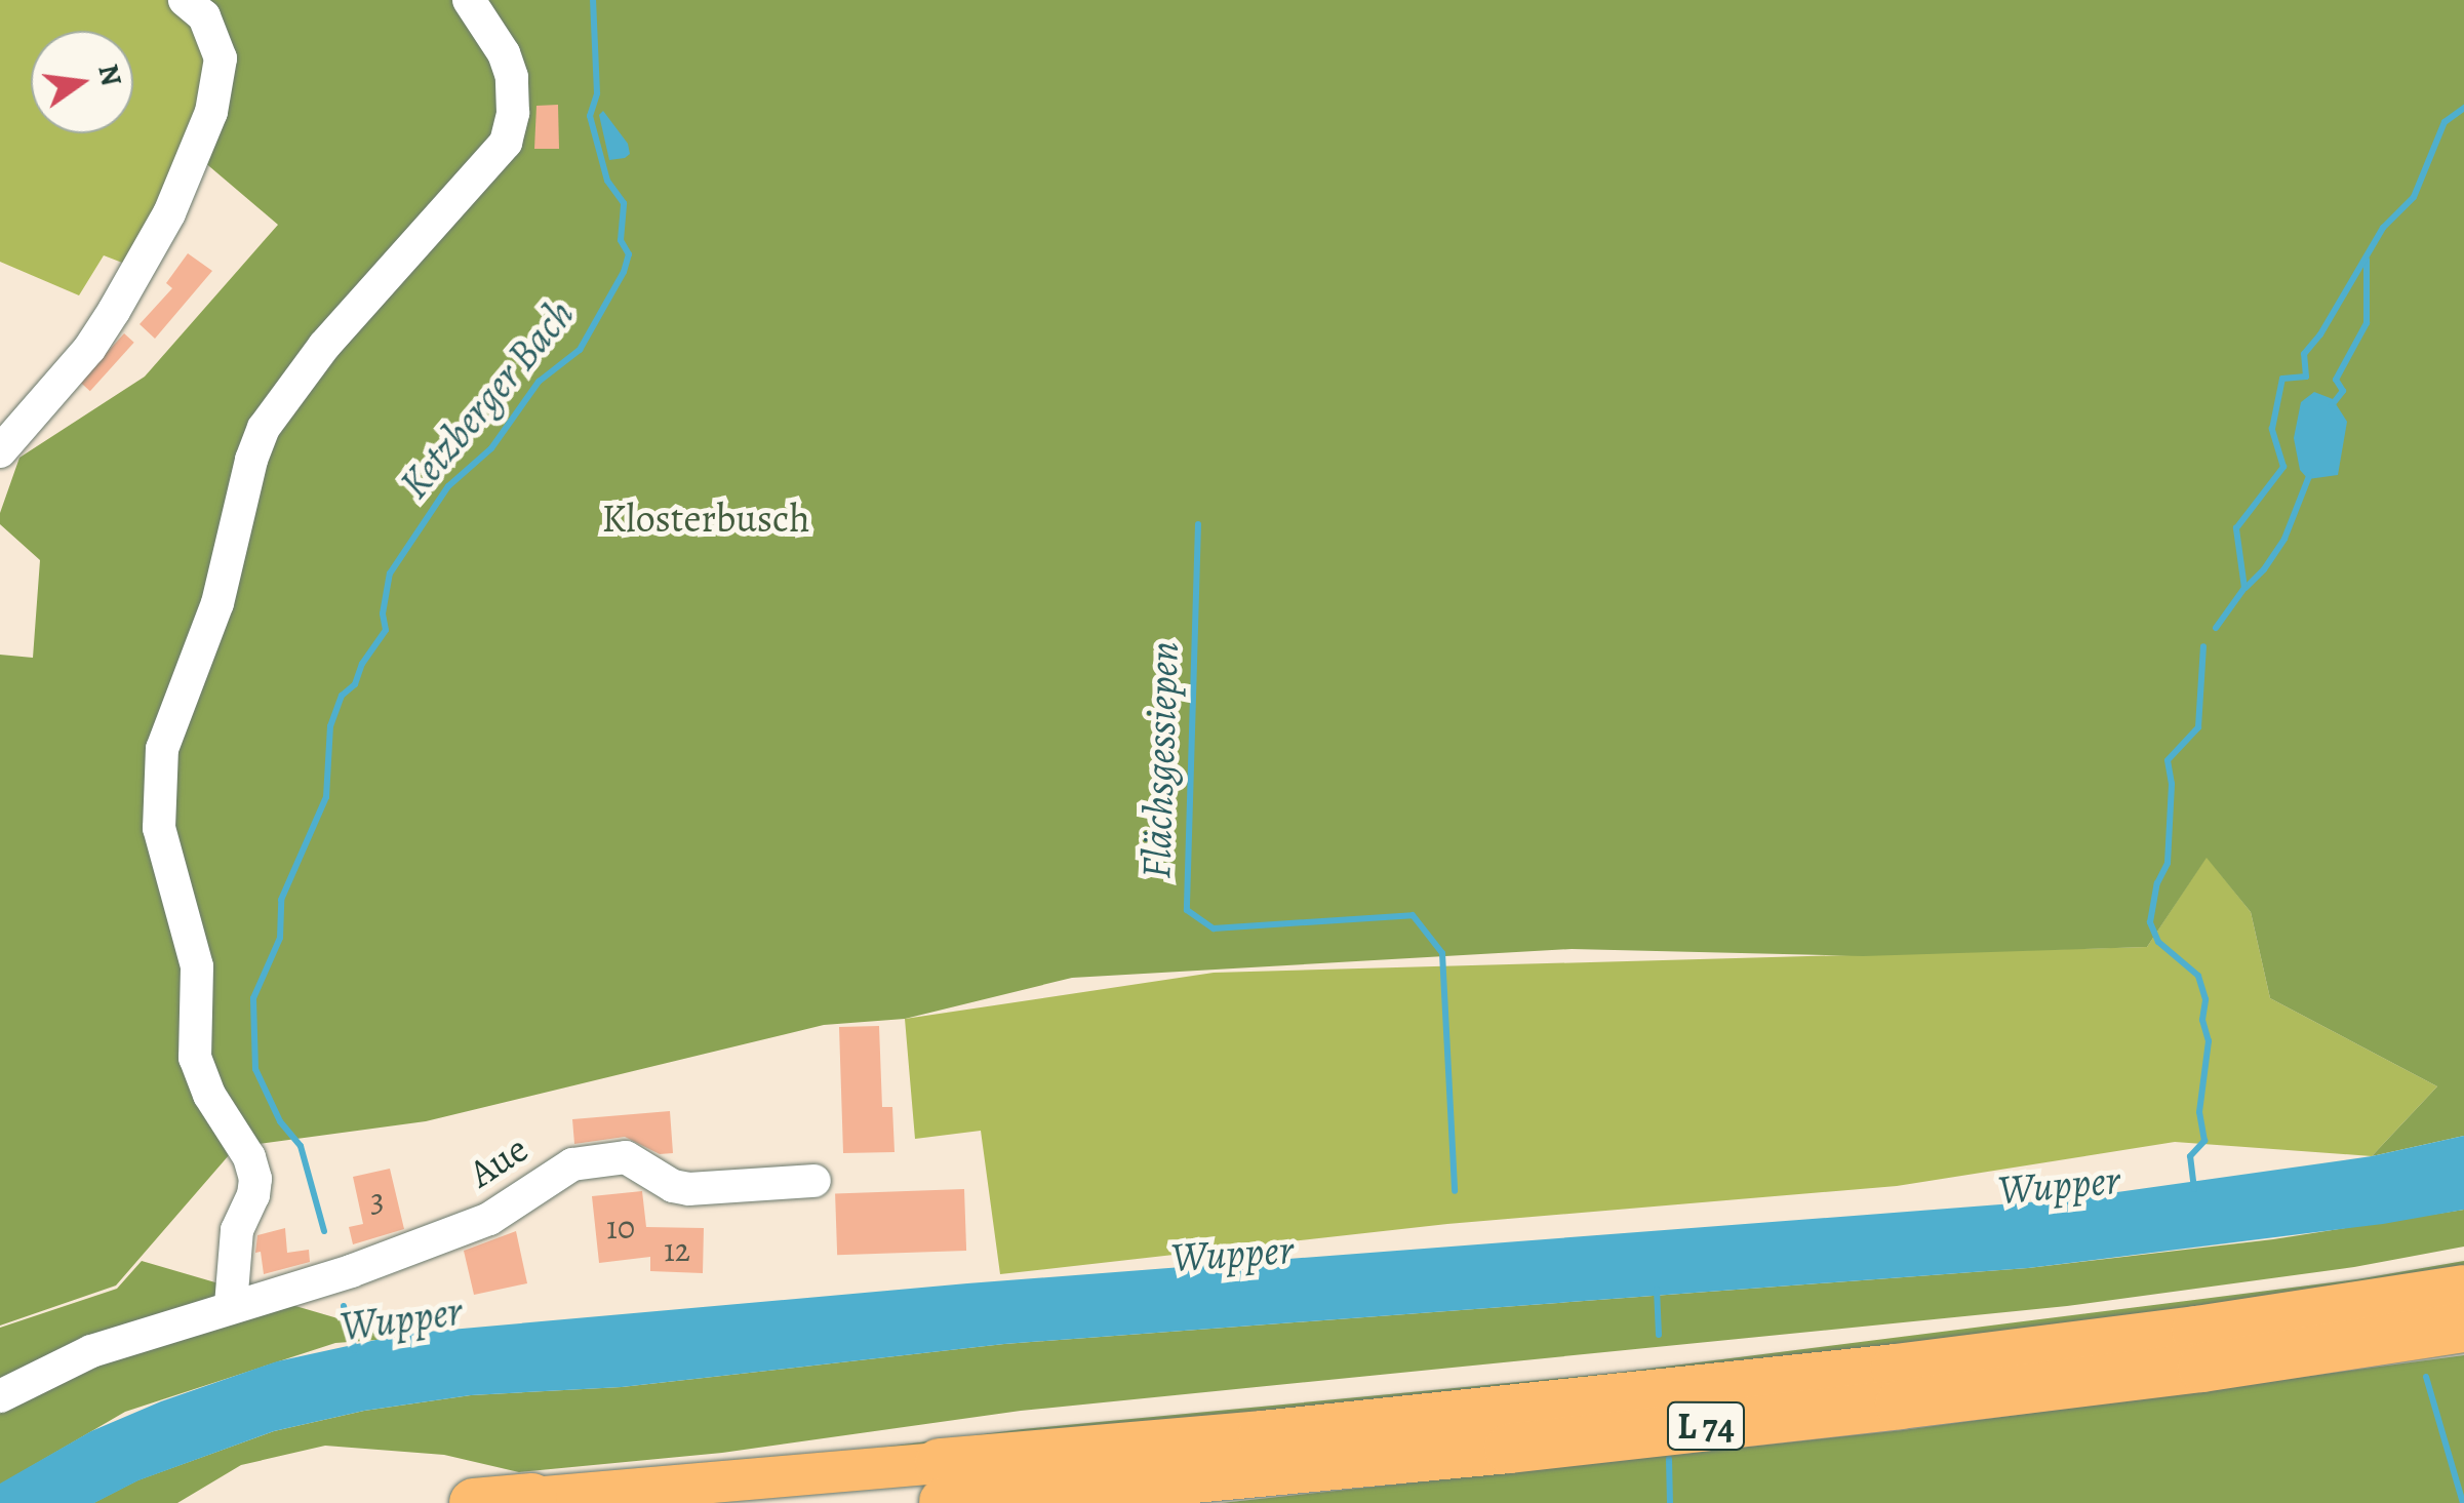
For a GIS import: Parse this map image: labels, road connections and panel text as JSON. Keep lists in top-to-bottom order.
{
  "streets": {
    "highway": ["L 74"],
    "street": ["Aue"]
  },
  "water": ["Ketzberger Bach", "Flächsgessiepen", "Wupper"],
  "parks": ["Klosterbusch"],
  "house_numbers": ["3", "10", "12"],
  "north": "right"
}
